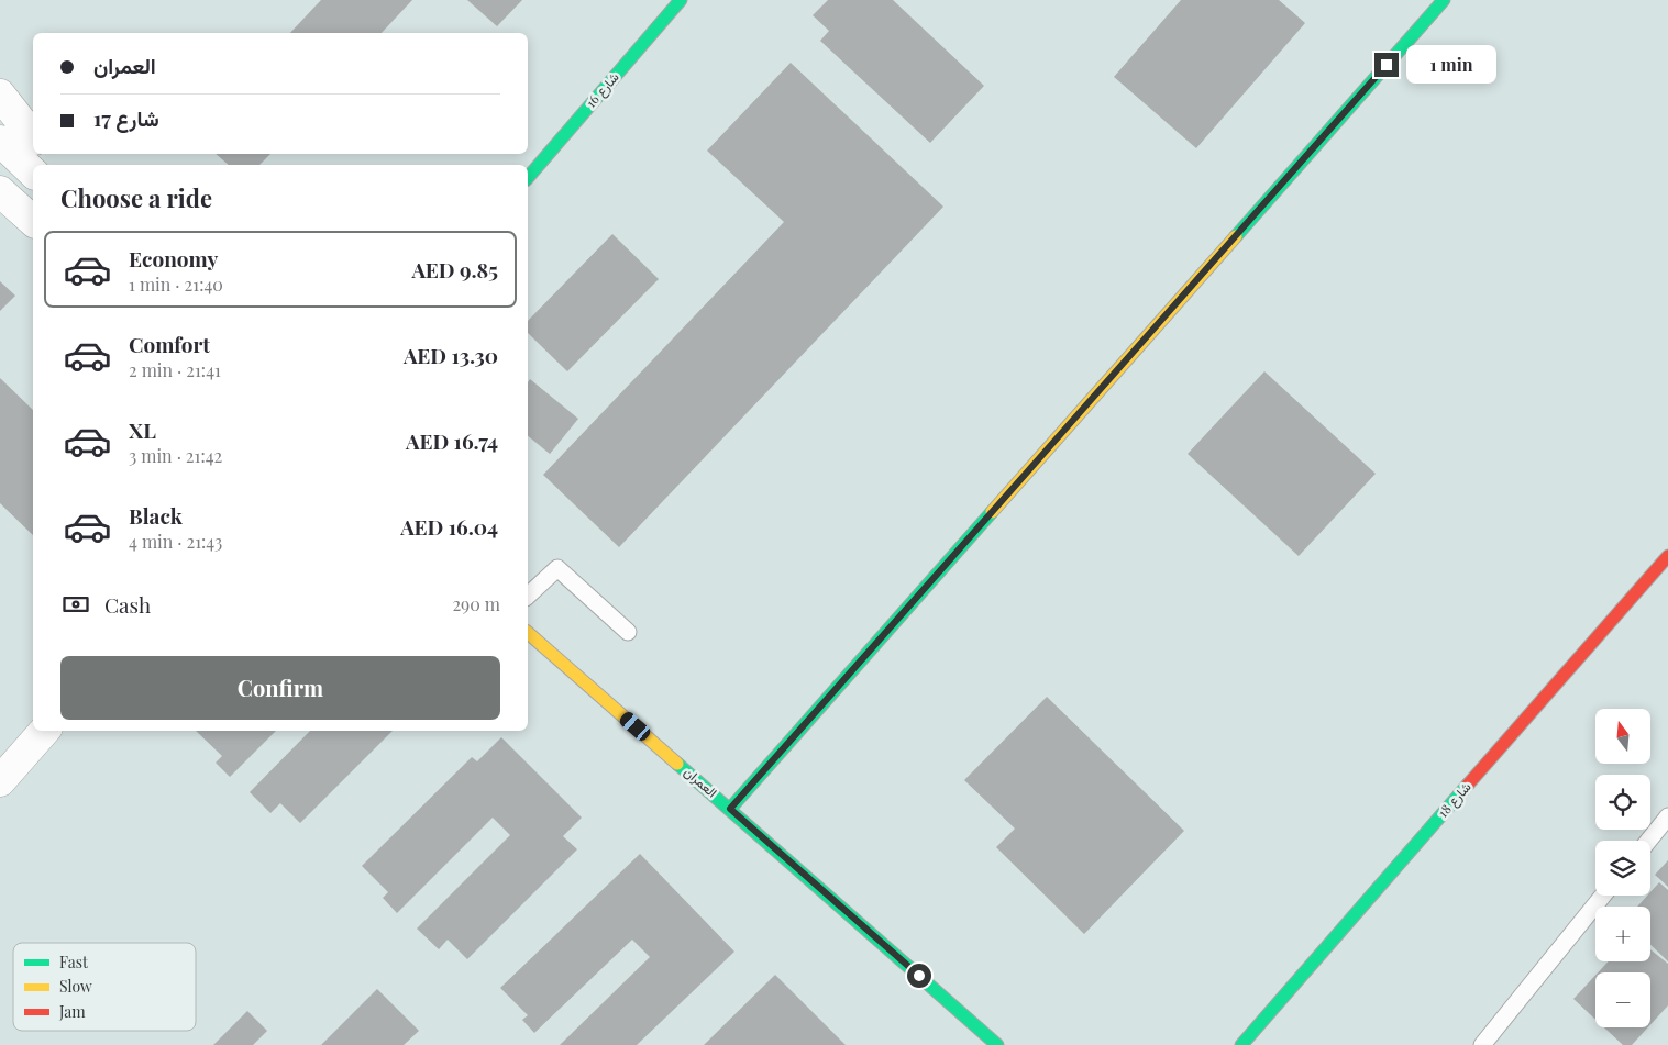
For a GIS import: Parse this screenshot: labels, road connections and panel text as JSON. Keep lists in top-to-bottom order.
{
  "streets": {
    "street": ["شارع 16", "العمران", "شارع 18"]
  },
  "legend": ["Fast", "Slow", "Jam"],
  "north": "top",
  "page": {
    "banner": ["العمران", "شارع 17"],
    "bubble": "1 min",
    "heading": "Choose a ride",
    "list": [
      {
        "name": "Economy",
        "note": "1 min · 21:40",
        "value": "AED 9.85"
      },
      {
        "name": "Comfort",
        "note": "2 min · 21:41",
        "value": "AED 13.30"
      },
      {
        "name": "XL",
        "note": "3 min · 21:42",
        "value": "AED 16.74"
      },
      {
        "name": "Black",
        "note": "4 min · 21:43",
        "value": "AED 16.04"
      }
    ],
    "pay": ["Cash", "290 m"],
    "buttons": "Confirm",
    "map_buttons": ["+", "−"]
  }
}
